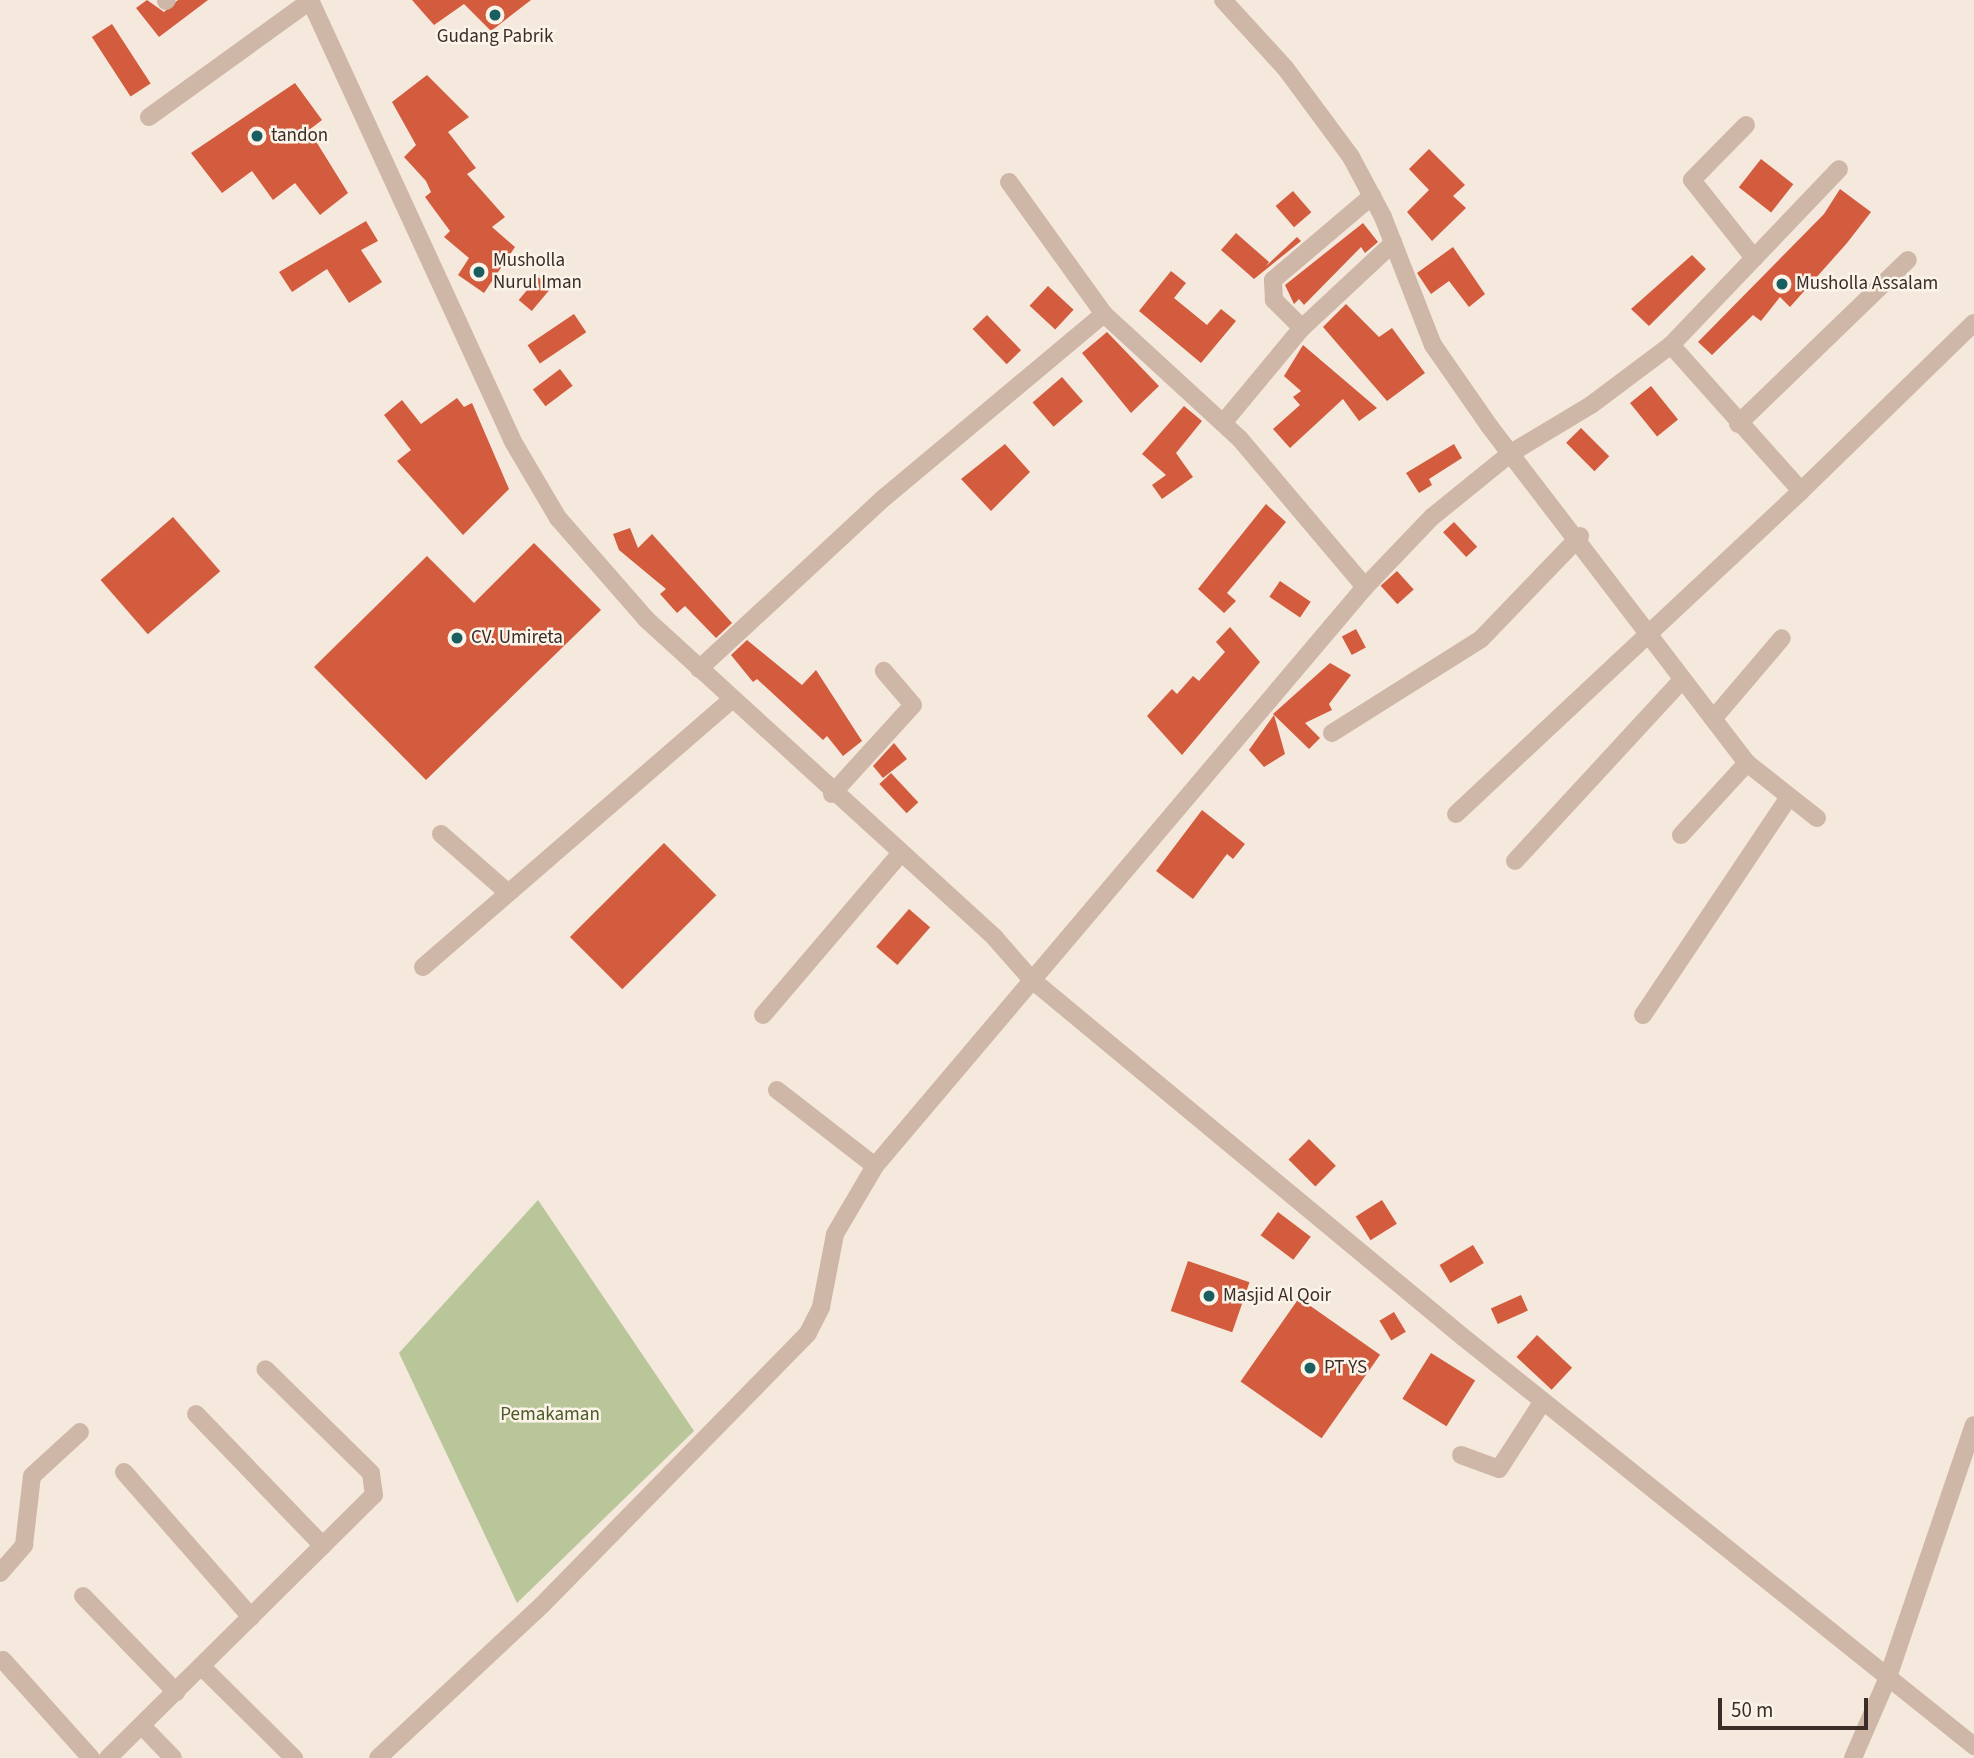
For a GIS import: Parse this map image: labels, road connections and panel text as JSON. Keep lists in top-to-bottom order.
{
  "parks": ["Pemakaman"],
  "places": [
    "Gudang Pabrik",
    "tandon",
    "Musholla Nurul Iman",
    "Musholla Assalam",
    "CV. Umireta",
    "Masjid Al Qoir",
    "PT YS"
  ],
  "scale_bar": "50 m"
}
